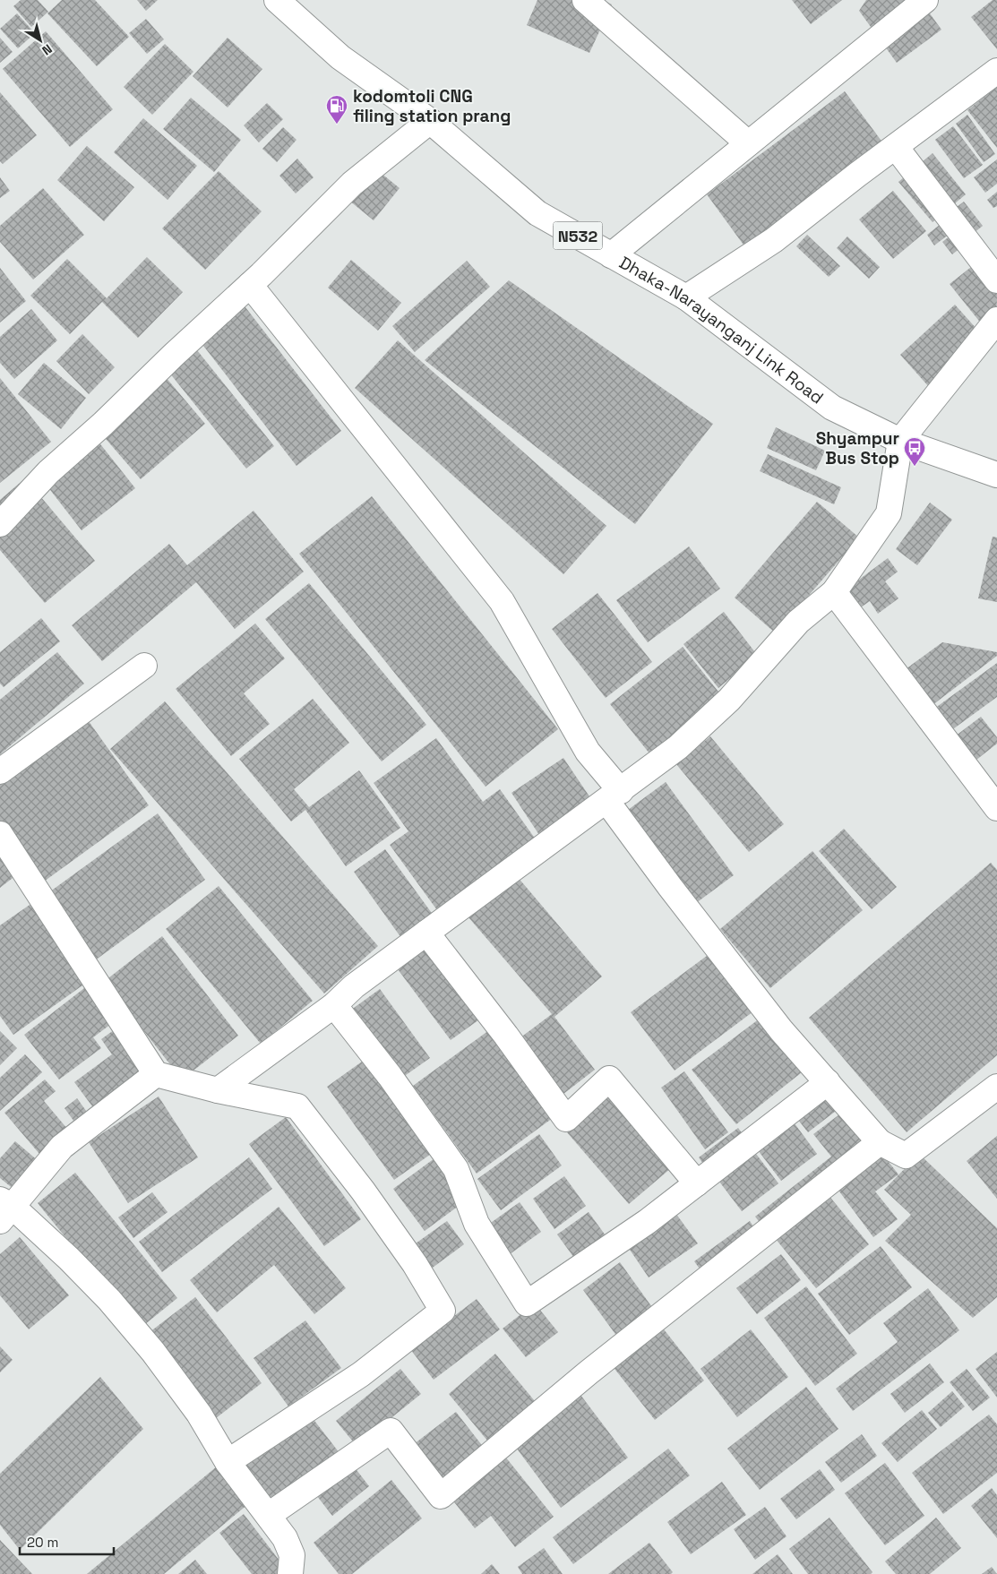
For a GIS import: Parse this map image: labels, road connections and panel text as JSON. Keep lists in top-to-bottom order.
{
  "streets": {
    "main road": ["N532", "Dhaka-Narayanganj Link Road"]
  },
  "places": {
    "fuel station": ["kodomtoli CNG filing station prang"],
    "bus stop": ["Shyampur Bus Stop"]
  },
  "scale_bar": "20 m",
  "north": "bottom right"
}
